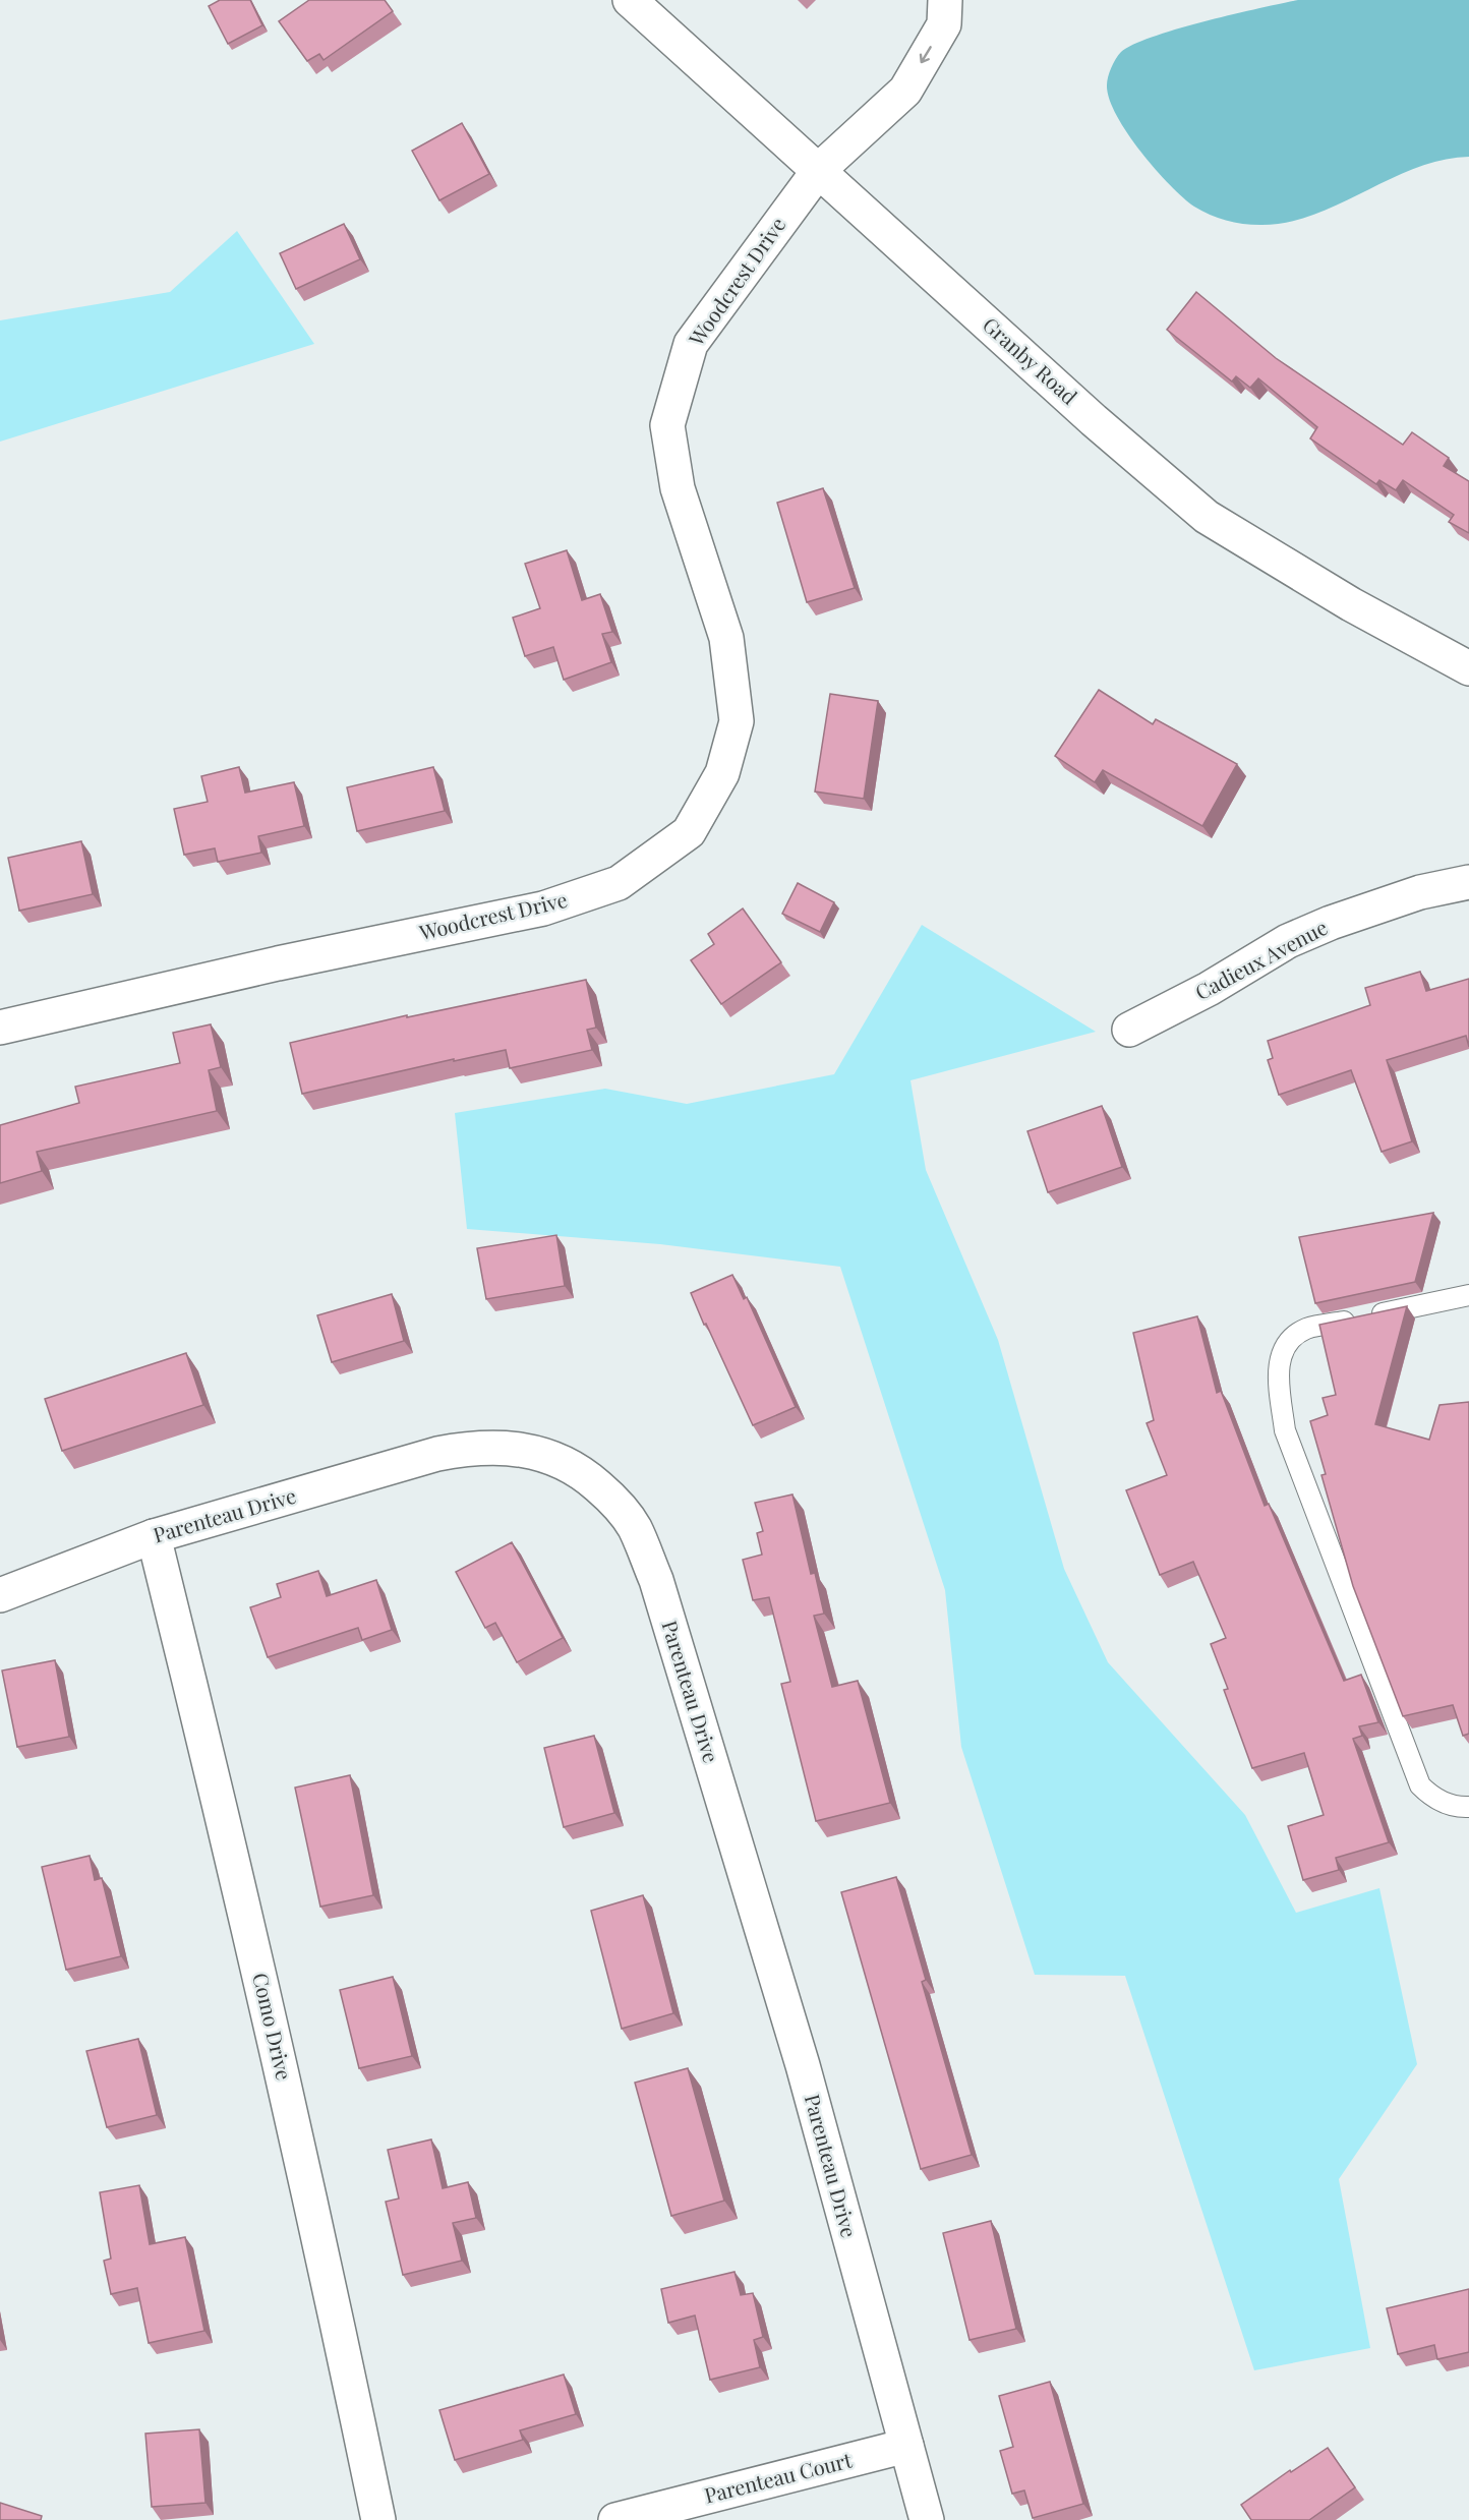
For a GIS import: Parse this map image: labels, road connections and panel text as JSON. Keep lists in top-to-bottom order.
{
  "streets": {
    "street": [
      "Woodcrest Drive",
      "Granby Road",
      "Cadieux Avenue",
      "Parenteau Drive",
      "Como Drive",
      "Parenteau Court"
    ]
  },
  "crossings": [
    ["Woodcrest Drive", "Granby Road"],
    ["Parenteau Drive", "Como Drive"],
    ["Parenteau Drive", "Parenteau Court"]
  ]
}
